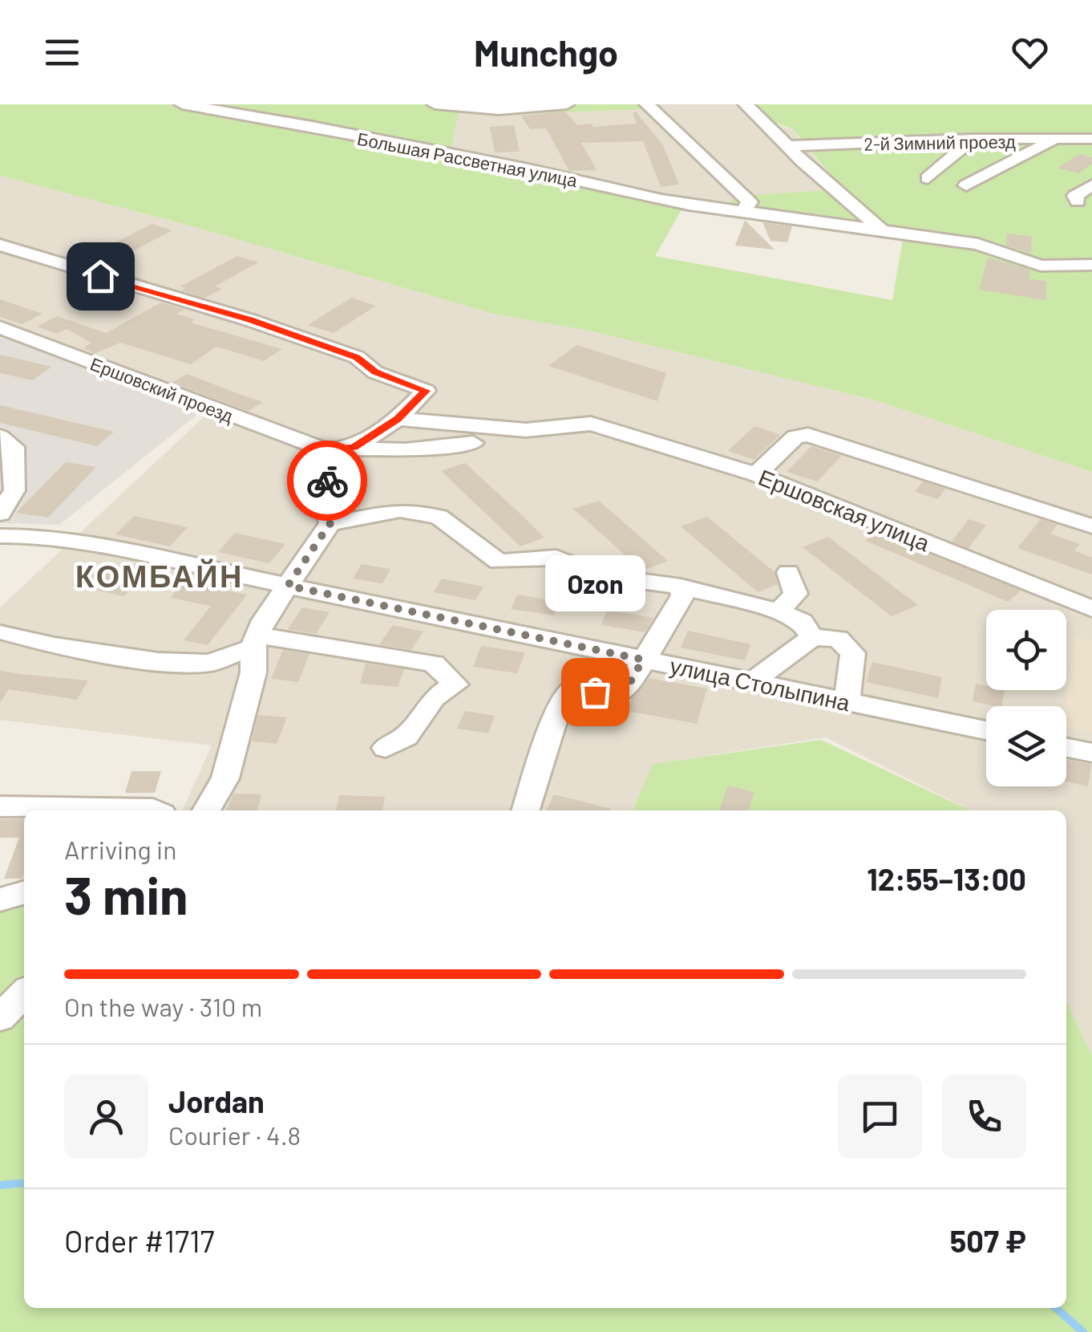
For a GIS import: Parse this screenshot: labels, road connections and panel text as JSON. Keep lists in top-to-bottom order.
{
  "streets": {
    "street": [
      "2-й Зимний проезд",
      "Большая Рассветная улица",
      "Ершовский проезд",
      "Ершовская улица",
      "улица Столыпина"
    ]
  },
  "districts": ["КОМБАЙН"],
  "places": ["Ozon"],
  "page": {
    "header": "Munchgo",
    "bubble": "Ozon",
    "heading": ["3 min", "Arriving in", "12:55–13:00"],
    "panel": [
      "Jordan",
      "Courier · 4.8",
      "Order #1717",
      "507 ₽"
    ],
    "bar": "On the way · 310 m"
  }
}
